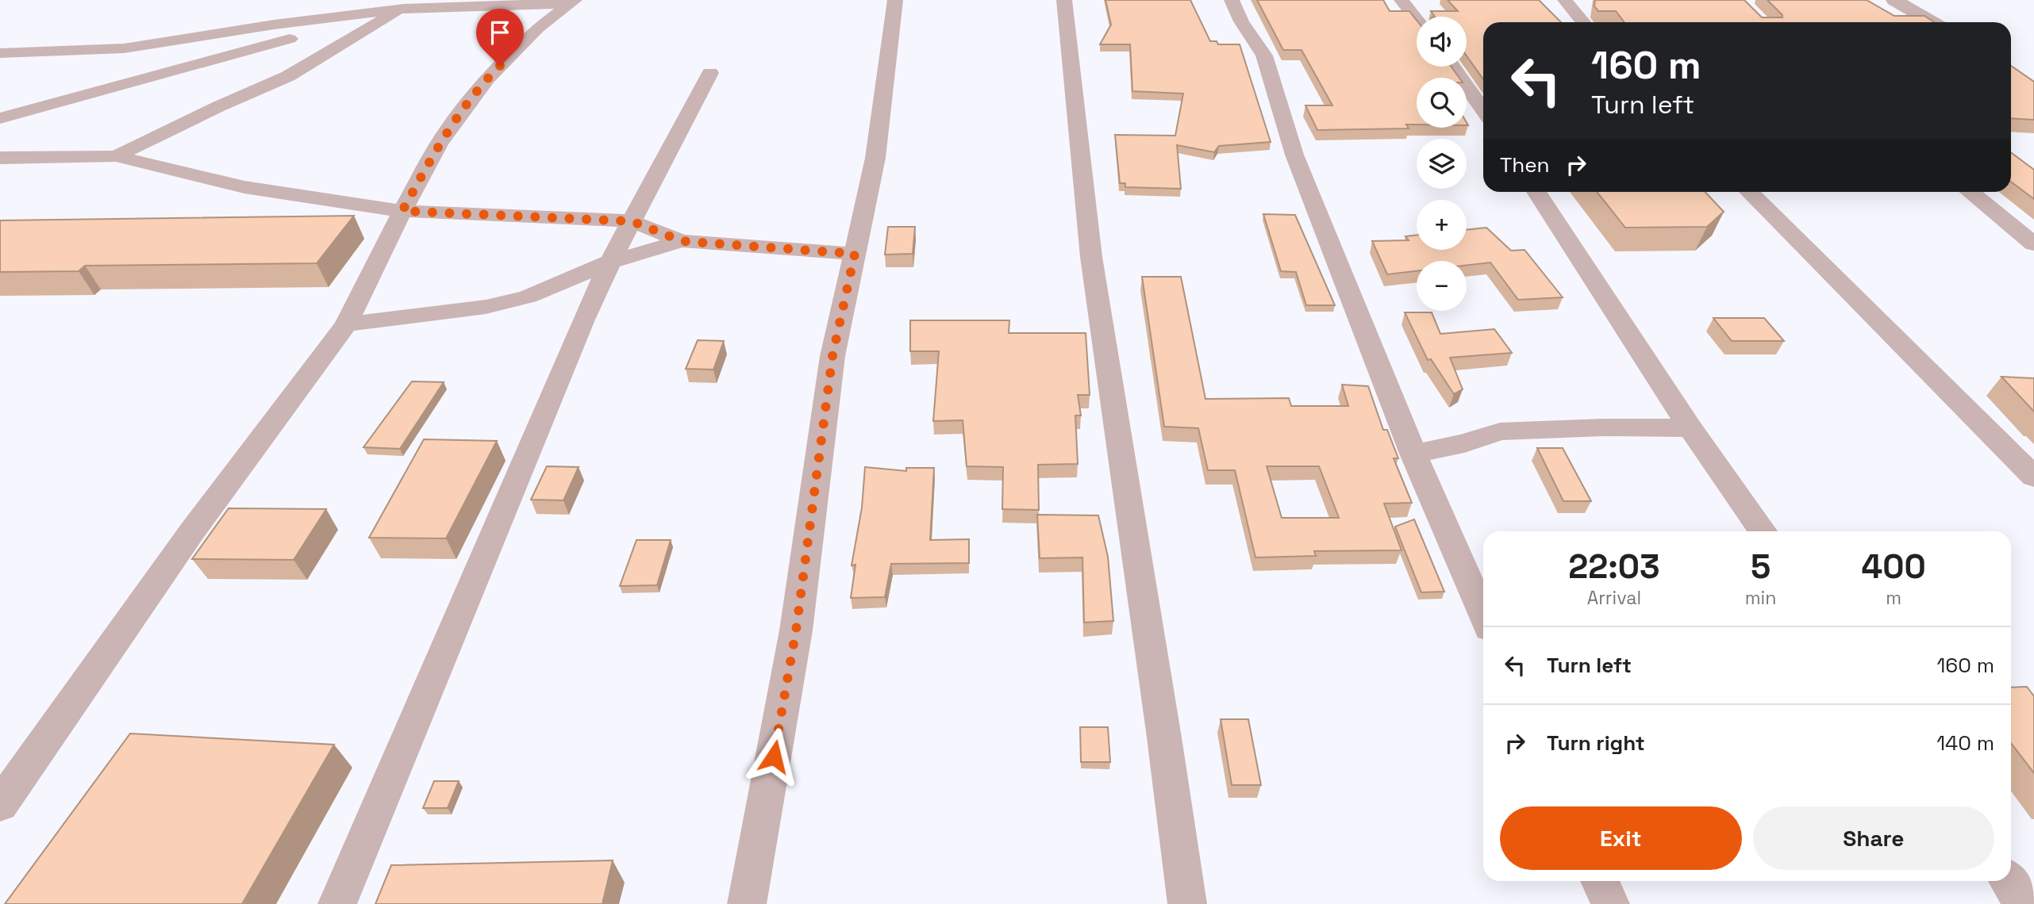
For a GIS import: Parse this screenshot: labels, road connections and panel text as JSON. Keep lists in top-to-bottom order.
{
  "page": {
    "map_buttons": ["+", "−"],
    "turn": ["160 m", "Turn left"],
    "then": "Then",
    "eta": [
      "22:03",
      "Arrival",
      "5",
      "min",
      "400",
      "m"
    ],
    "list": [
      {
        "name": "Turn left",
        "value": "160 m"
      },
      {
        "name": "Turn right",
        "value": "140 m"
      }
    ],
    "buttons": ["Exit", "Share"]
  }
}
